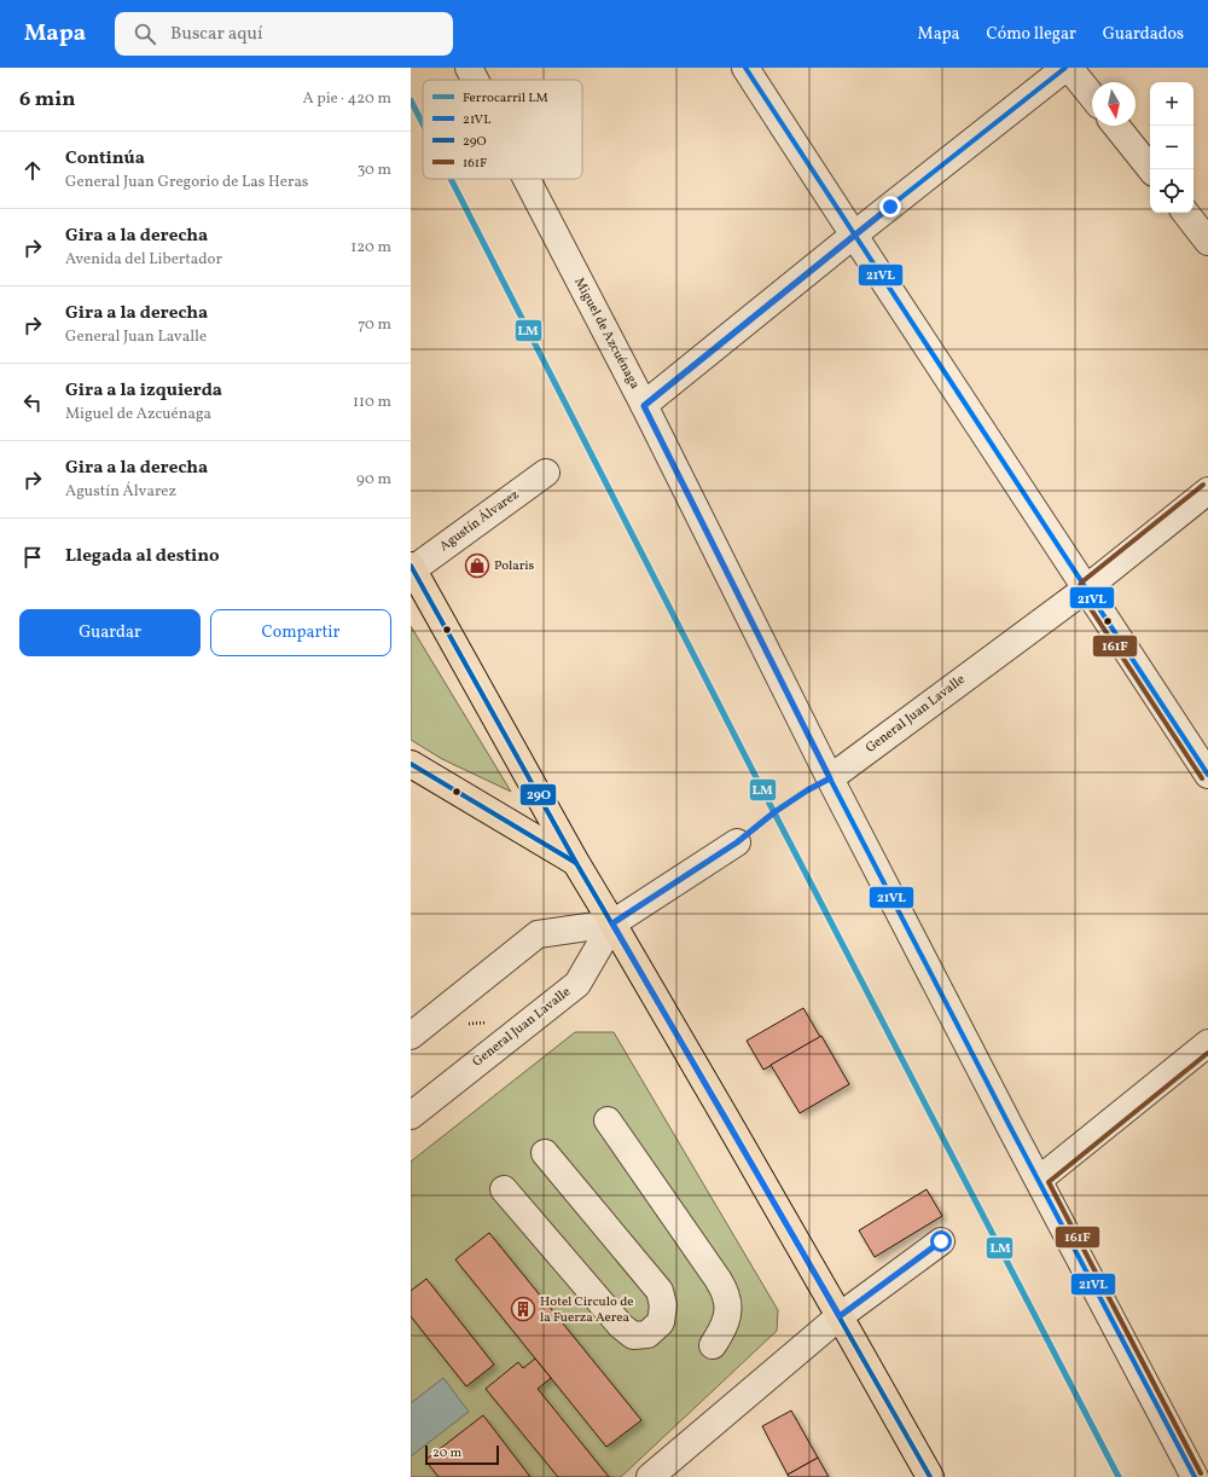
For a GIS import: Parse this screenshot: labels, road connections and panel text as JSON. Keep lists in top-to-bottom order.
{
  "streets": {
    "street": ["Miguel de Azcuénaga", "Agustín Álvarez", "General Juan Lavalle"]
  },
  "crossings": [
    ["Miguel de Azcuénaga", "General Juan Lavalle"]
  ],
  "places": {
    "shop": ["Polaris"],
    "building": ["Hotel Circulo de la Fuerza Aerea"]
  },
  "lines": [
    "transit line 21VL",
    "rail line LM",
    "transit line 161F",
    "transit line 29O"
  ],
  "legend": [
    "Ferrocarril LM",
    "21VL",
    "29O",
    "161F"
  ],
  "scale_bar": "20 m",
  "north": "bottom",
  "page": {
    "header": "Mapa",
    "search": "Buscar aquí",
    "nav": ["Mapa", "Cómo llegar", "Guardados"],
    "heading": ["6 min", "A pie · 420 m"],
    "map_buttons": ["+", "−"],
    "list": [
      ["Continúa", "General Juan Gregorio de Las Heras", "30 m"],
      ["Gira a la derecha", "Avenida del Libertador", "120 m"],
      ["Gira a la derecha", "General Juan Lavalle", "70 m"],
      ["Gira a la izquierda", "Miguel de Azcuénaga", "110 m"],
      ["Gira a la derecha", "Agustín Álvarez", "90 m"],
      "Llegada al destino"
    ],
    "buttons": ["Guardar", "Compartir"],
    "scale": "20 m"
  }
}
